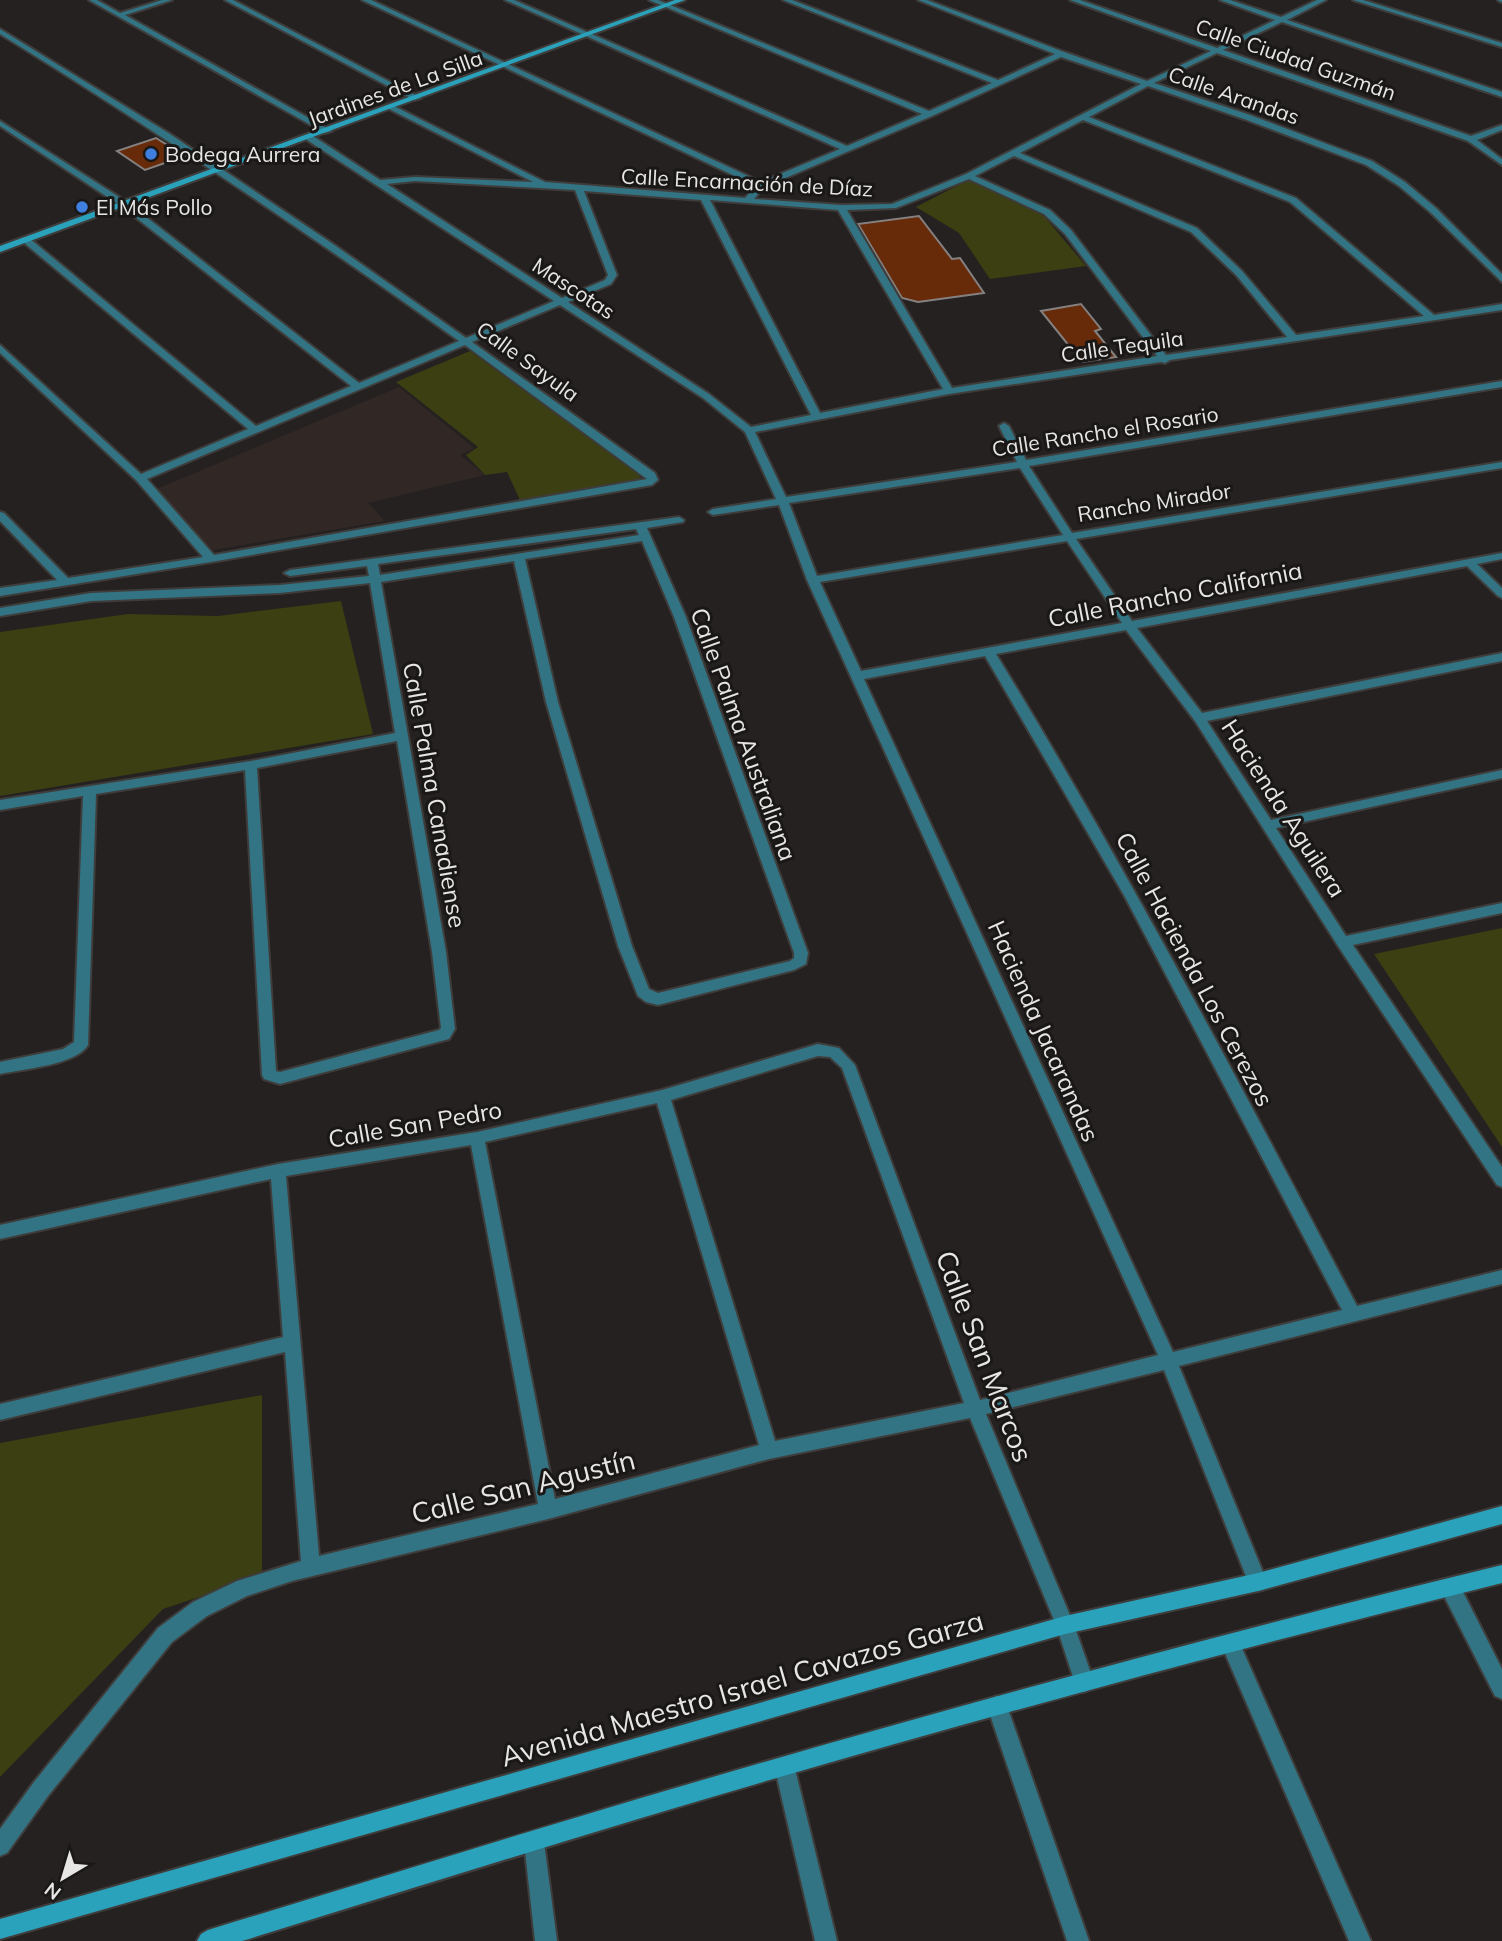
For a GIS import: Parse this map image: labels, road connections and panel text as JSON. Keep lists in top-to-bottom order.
{
  "streets": {
    "street": [
      "Calle Ciudad Guzmán",
      "Jardines de La Silla",
      "Calle Arandas",
      "Calle Encarnación de Díaz",
      "Mascotas",
      "Calle Tequila",
      "Calle Sayula",
      "Calle Rancho el Rosario",
      "Rancho Mirador",
      "Calle Rancho California",
      "Calle Palma Australiana",
      "Calle Palma Canadiense",
      "Hacienda Aguilera",
      "Calle Hacienda Los Cerezos",
      "Hacienda Jacarandas",
      "Calle San Pedro",
      "Calle San Marcos",
      "Calle San Agustín",
      "Avenida Maestro Israel Cavazos Garza"
    ]
  },
  "crossings": [
    ["Calle Ciudad Guzmán", "Calle Encarnación de Díaz"],
    ["Jardines de La Silla", "Mascotas"],
    ["Jardines de La Silla", "Calle Sayula"],
    ["Calle Arandas", "Calle Encarnación de Díaz"],
    ["Calle Encarnación de Díaz", "Mascotas"],
    ["Mascotas", "Calle Tequila"],
    ["Mascotas", "Calle Rancho el Rosario"],
    ["Mascotas", "Hacienda Jacarandas"],
    ["Calle Rancho el Rosario", "Hacienda Aguilera"],
    ["Calle Rancho el Rosario", "Hacienda Jacarandas"],
    ["Rancho Mirador", "Hacienda Aguilera"],
    ["Rancho Mirador", "Hacienda Jacarandas"],
    ["Calle Rancho California", "Hacienda Aguilera"],
    ["Calle Rancho California", "Calle Hacienda Los Cerezos"],
    ["Calle Rancho California", "Hacienda Jacarandas"],
    ["Calle Hacienda Los Cerezos", "Calle San Agustín"],
    ["Hacienda Jacarandas", "Calle San Agustín"],
    ["Hacienda Jacarandas", "Avenida Maestro Israel Cavazos Garza"],
    ["Calle San Pedro", "Calle San Marcos"],
    ["Calle San Marcos", "Calle San Agustín"],
    ["Calle San Marcos", "Avenida Maestro Israel Cavazos Garza"]
  ],
  "places": ["Bodega Aurrera", "El Más Pollo"],
  "north": "bottom left"
}
